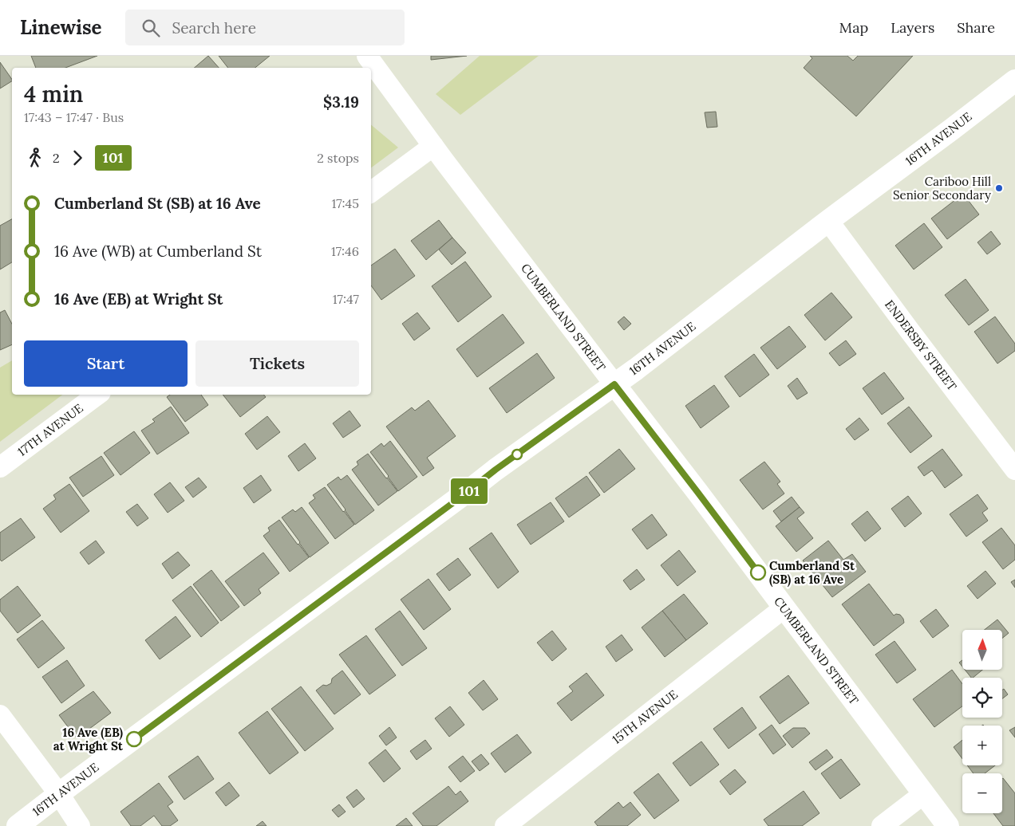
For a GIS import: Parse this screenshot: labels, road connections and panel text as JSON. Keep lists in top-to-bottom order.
{
  "streets": {
    "street": [
      "16TH AVENUE",
      "CUMBERLAND STREET",
      "ENDERSBY STREET",
      "17TH AVENUE",
      "15TH AVENUE"
    ]
  },
  "crossings": [
    ["16TH AVENUE", "CUMBERLAND STREET"],
    ["16TH AVENUE", "ENDERSBY STREET"],
    ["CUMBERLAND STREET", "15TH AVENUE"]
  ],
  "places": ["Cariboo Hill Senior Secondary", "Cumberland St (SB) at 16 Ave", "16 Ave (EB) at Wright St"],
  "lines": ["bus line 101"],
  "north": "top",
  "page": {
    "header": "Linewise",
    "search": "Search here",
    "nav": ["Map", "Layers", "Share"],
    "on_map": "101",
    "heading": ["4 min", "17:43 – 17:47 · Bus", "$3.19"],
    "legs": ["2", "101", "2 stops"],
    "list": [
      {
        "name": "Cumberland St (SB) at 16 Ave",
        "value": "17:45"
      },
      {
        "name": "16 Ave (WB) at Cumberland St",
        "value": "17:46"
      },
      {
        "name": "16 Ave (EB) at Wright St",
        "value": "17:47"
      }
    ],
    "buttons": ["Start", "Tickets"],
    "map_buttons": ["+", "−"]
  }
}
